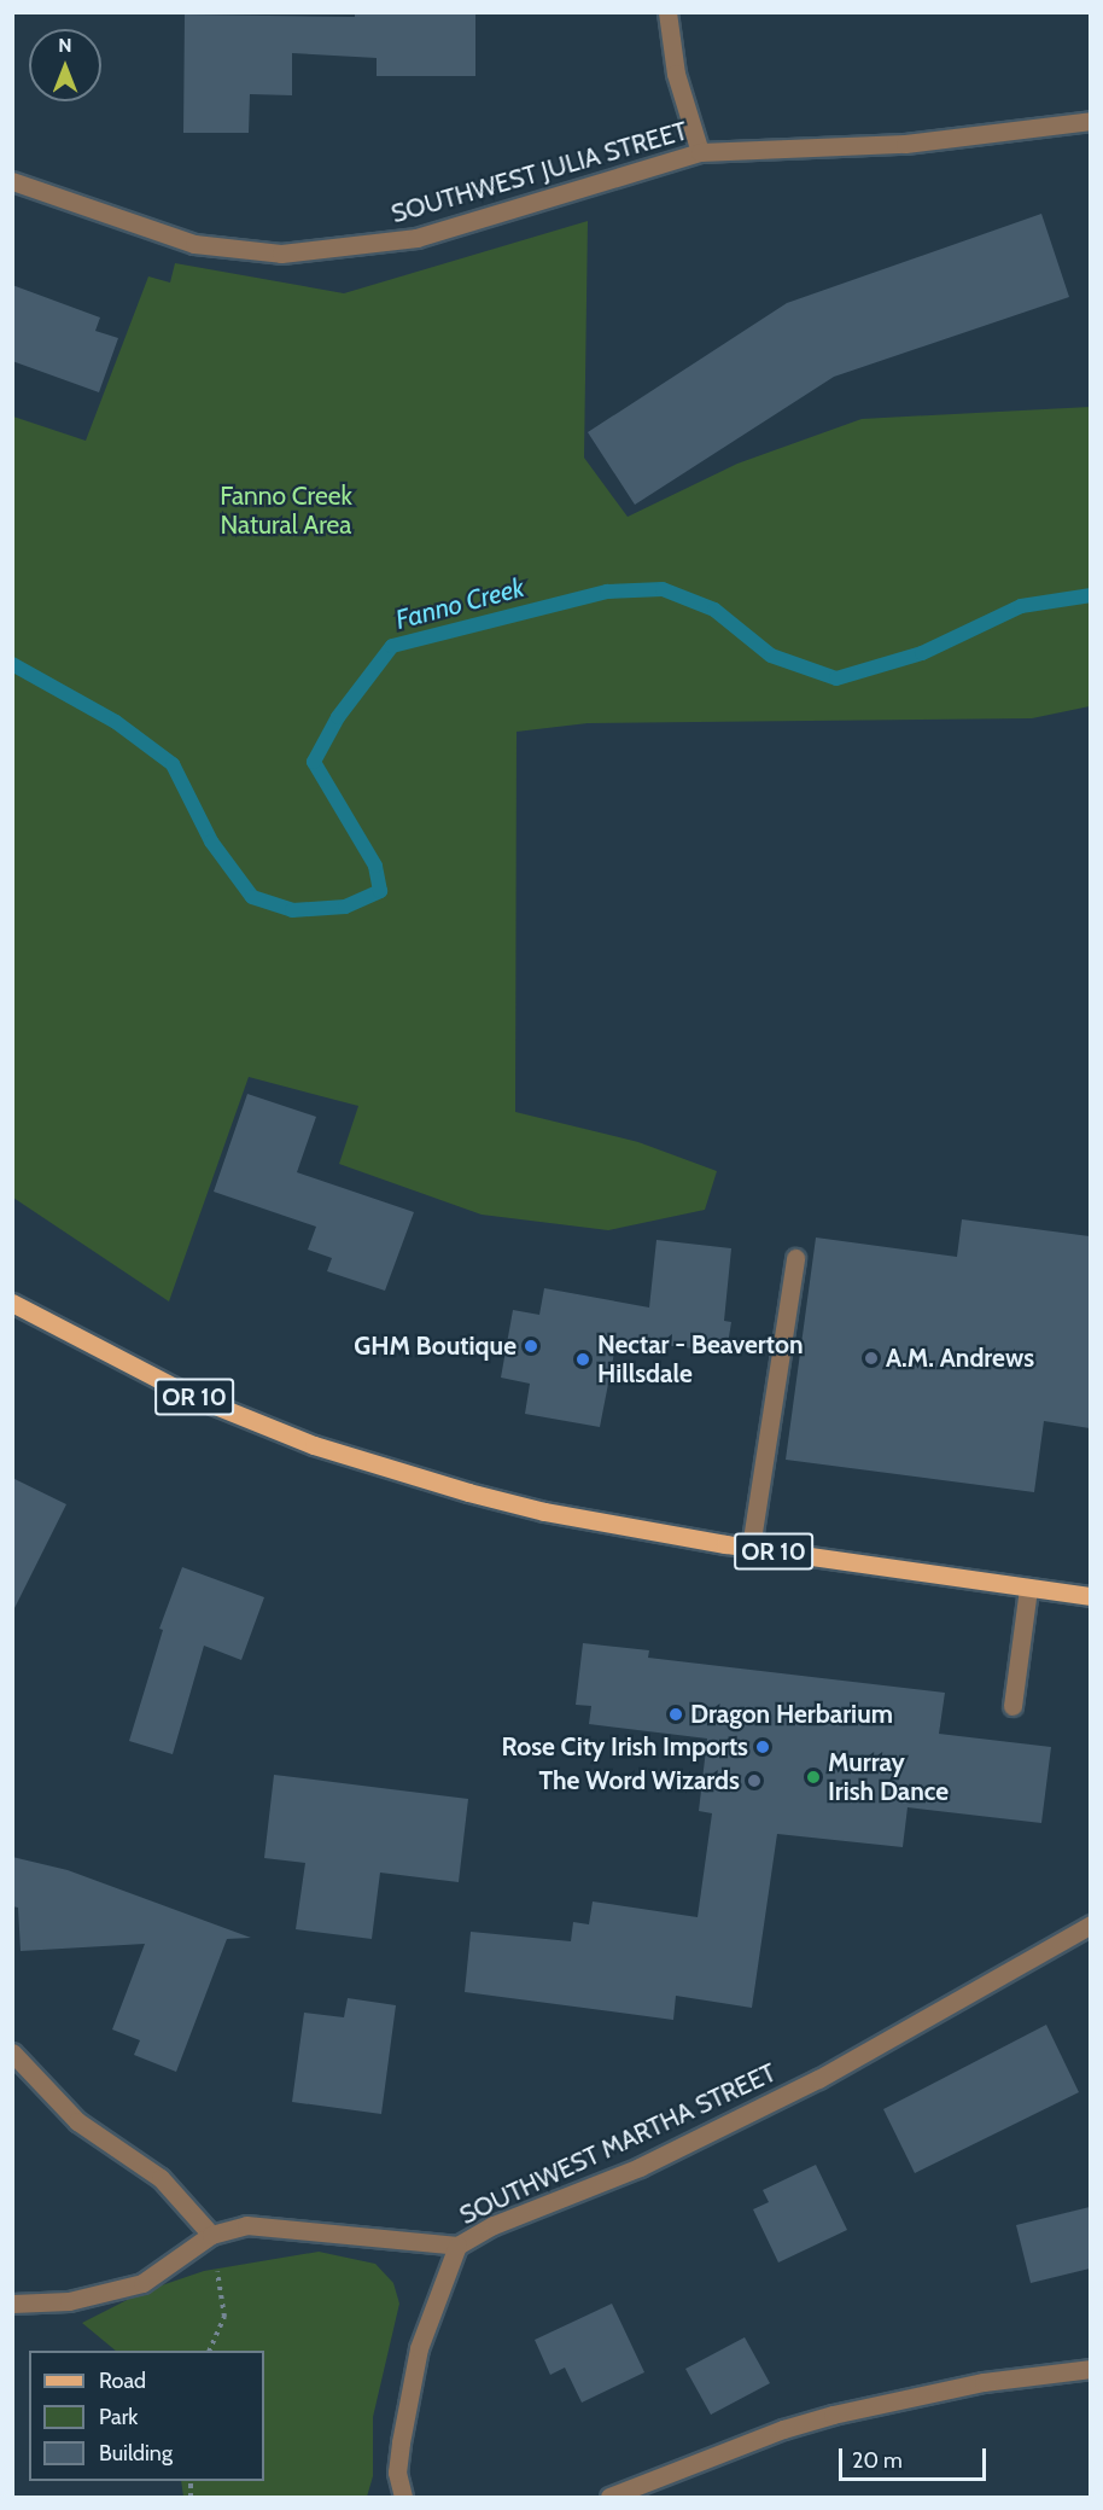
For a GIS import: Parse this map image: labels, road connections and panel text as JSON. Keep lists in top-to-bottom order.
{
  "streets": {
    "main road": ["OR 10"],
    "street": ["SOUTHWEST JULIA STREET", "SOUTHWEST MARTHA STREET"]
  },
  "water": ["Fanno Creek"],
  "parks": ["Fanno Creek Natural Area"],
  "places": [
    "GHM Boutique",
    "A.M. Andrews",
    "Nectar - Beaverton Hillsdale",
    "Dragon Herbarium",
    "Rose City Irish Imports",
    "Murray Irish Dance",
    "The Word Wizards"
  ],
  "legend": ["Road", "Park", "Building"],
  "scale_bar": "20 m",
  "north": "top"
}
